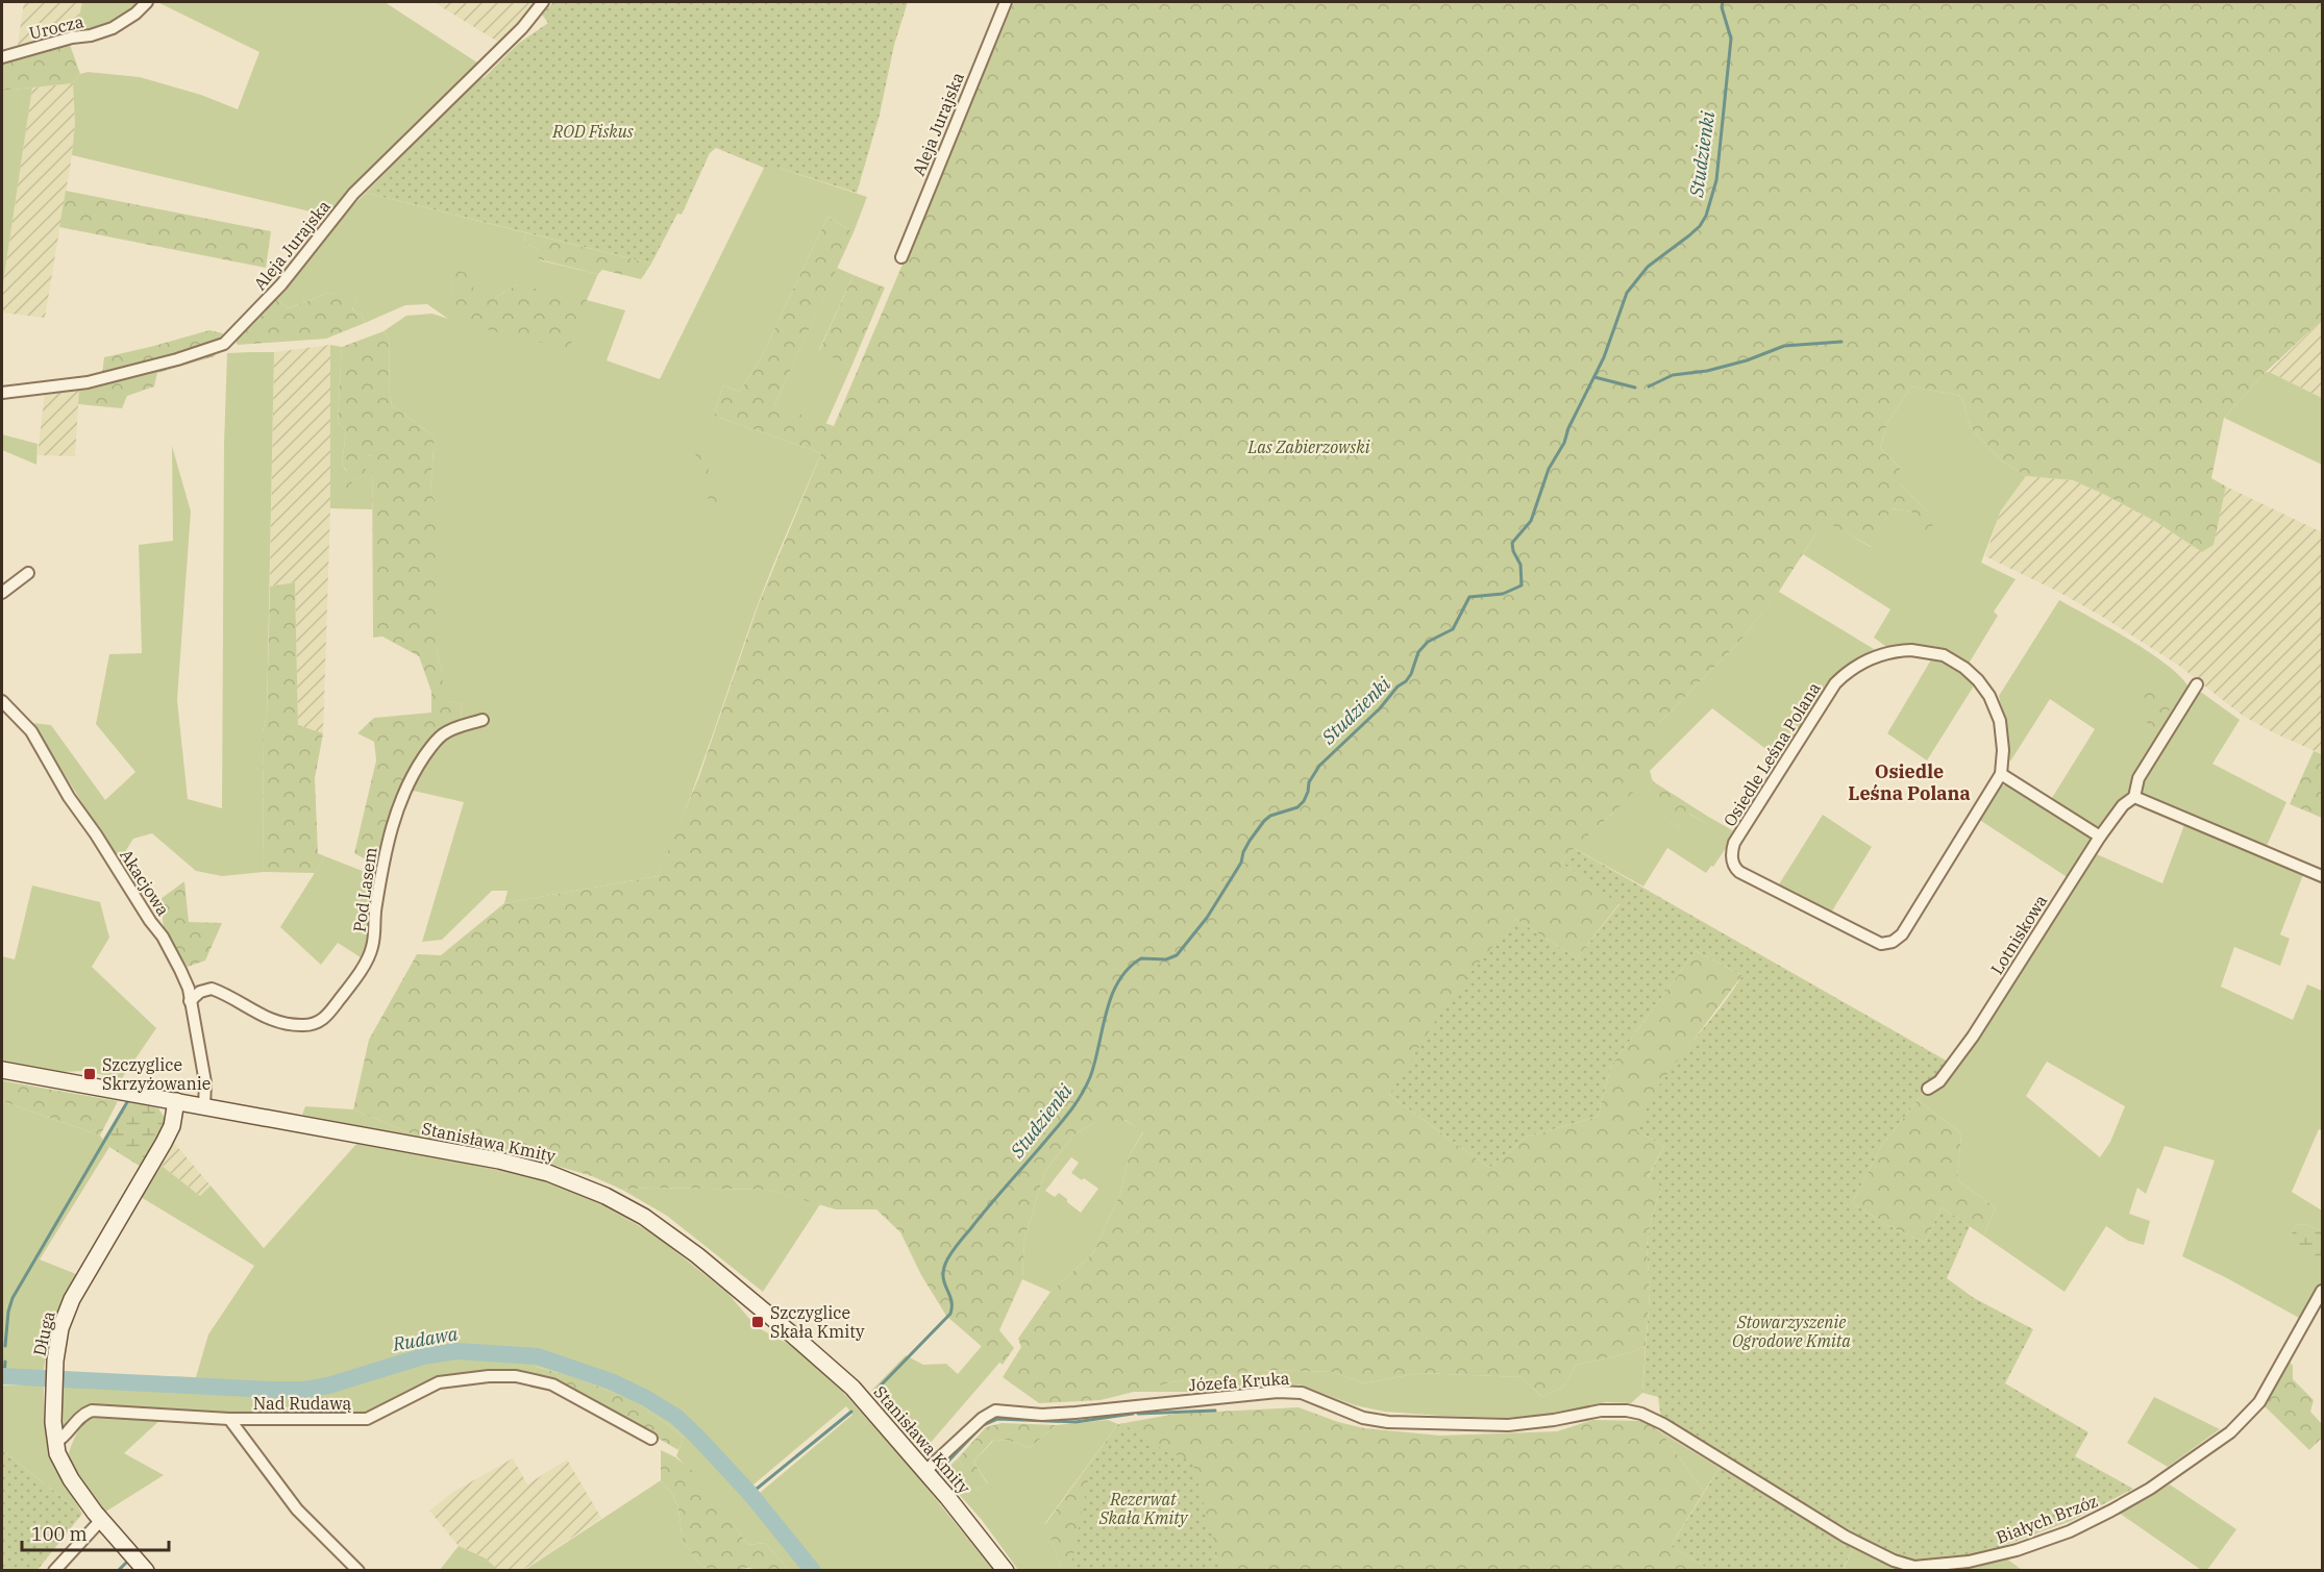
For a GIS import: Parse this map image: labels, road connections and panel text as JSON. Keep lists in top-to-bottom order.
{
  "streets": {
    "main road": ["Stanisława Kmity", "Długa"],
    "street": [
      "Urocza",
      "Aleja Jurajska",
      "Osiedle Leśna Polana",
      "Akacjowa",
      "Pod Lasem",
      "Lotniskowa",
      "Józefa Kruka",
      "Nad Rudawą",
      "Białych Brzóz"
    ]
  },
  "crossings": [
    ["Akacjowa", "Pod Lasem"],
    ["Akacjowa", "Stanisława Kmity"],
    ["Stanisława Kmity", "Długa"],
    ["Stanisława Kmity", "Józefa Kruka"],
    ["Długa", "Nad Rudawą"],
    ["Józefa Kruka", "Białych Brzóz"]
  ],
  "districts": ["Osiedle Leśna Polana"],
  "water": ["Studzienki", "Rudawa"],
  "parks": [
    "ROD Fiskus",
    "Las Zabierzowski",
    "Stowarzyszenie Ogrodowe Kmita",
    "Rezerwat Skała Kmity"
  ],
  "places": {
    "transit": ["Szczyglice Skrzyżowanie", "Szczyglice Skała Kmity"]
  },
  "scale_bar": "100 m"
}
